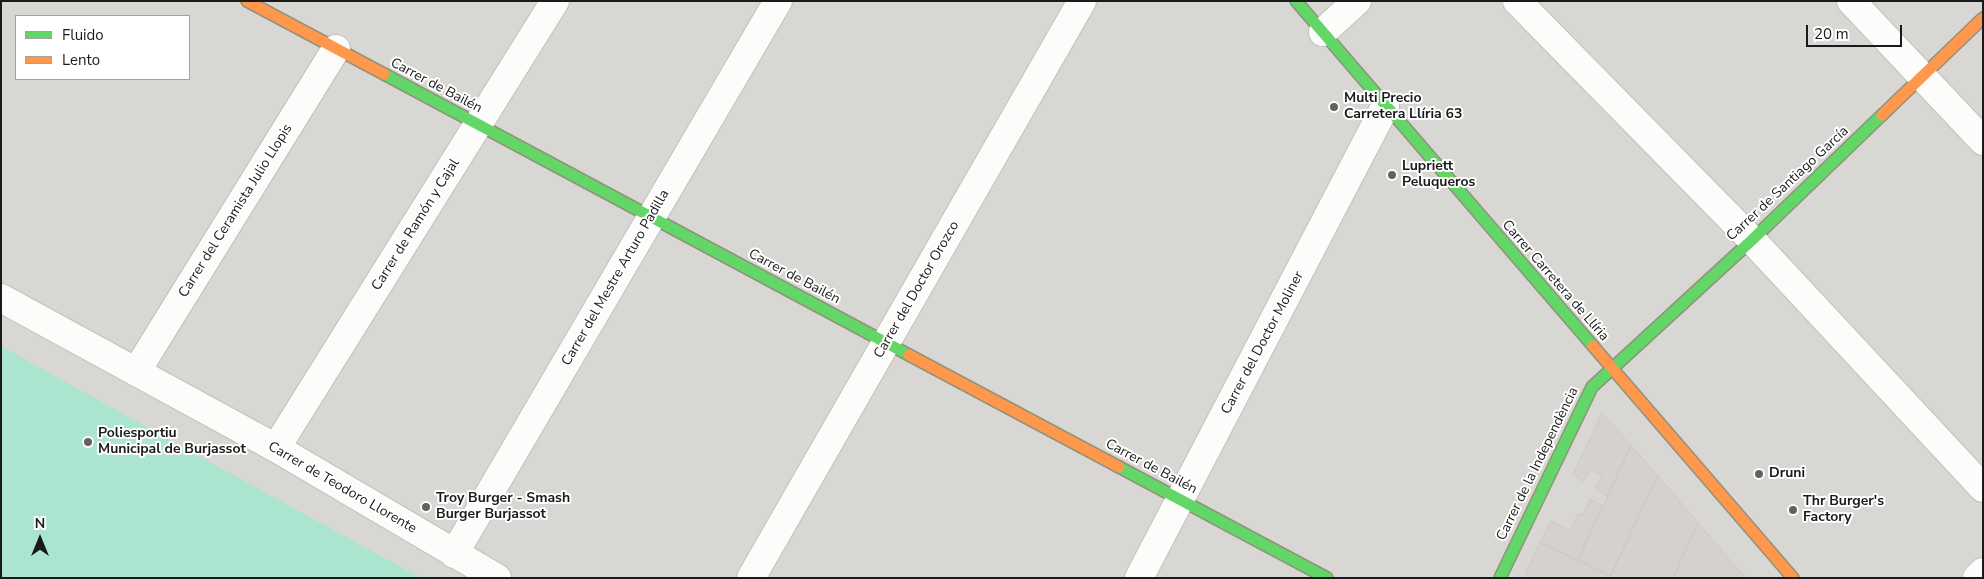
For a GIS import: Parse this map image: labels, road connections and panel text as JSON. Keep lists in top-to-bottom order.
{
  "streets": {
    "street": [
      "Carrer de Bailén",
      "Carrer de Santiago García",
      "Carrer del Ceramista Julio Llopis",
      "Carrer de Ramón y Cajal",
      "Carrer del Mestre Arturo Padilla",
      "Carrer Carretera de Llíria",
      "Carrer del Doctor Orozco",
      "Carrer del Doctor Moliner",
      "Carrer de la Independència",
      "Carrer de Teodoro Llorente"
    ]
  },
  "crossings": [
    ["Carrer de Bailén", "Carrer del Ceramista Julio Llopis"],
    ["Carrer de Bailén", "Carrer de Ramón y Cajal"],
    ["Carrer de Bailén", "Carrer del Mestre Arturo Padilla"],
    ["Carrer de Bailén", "Carrer del Doctor Orozco"],
    ["Carrer de Bailén", "Carrer del Doctor Moliner"],
    ["Carrer de Santiago García", "Carrer Carretera de Llíria"],
    ["Carrer de Santiago García", "Carrer de la Independència"],
    ["Carrer del Ceramista Julio Llopis", "Carrer de Teodoro Llorente"],
    ["Carrer de Ramón y Cajal", "Carrer de Teodoro Llorente"],
    ["Carrer del Mestre Arturo Padilla", "Carrer de Teodoro Llorente"],
    ["Carrer Carretera de Llíria", "Carrer del Doctor Moliner"],
    ["Carrer Carretera de Llíria", "Carrer de la Independència"]
  ],
  "places": [
    "Multi Precio Carretera Llíria 63",
    "Lupriett Peluqueros",
    "Poliesportiu Municipal de Burjassot",
    "Druni",
    "Troy Burger - Smash Burger Burjassot",
    "Thr Burger's Factory"
  ],
  "legend": ["Fluido", "Lento"],
  "scale_bar": "20 m",
  "north": "top"
}
